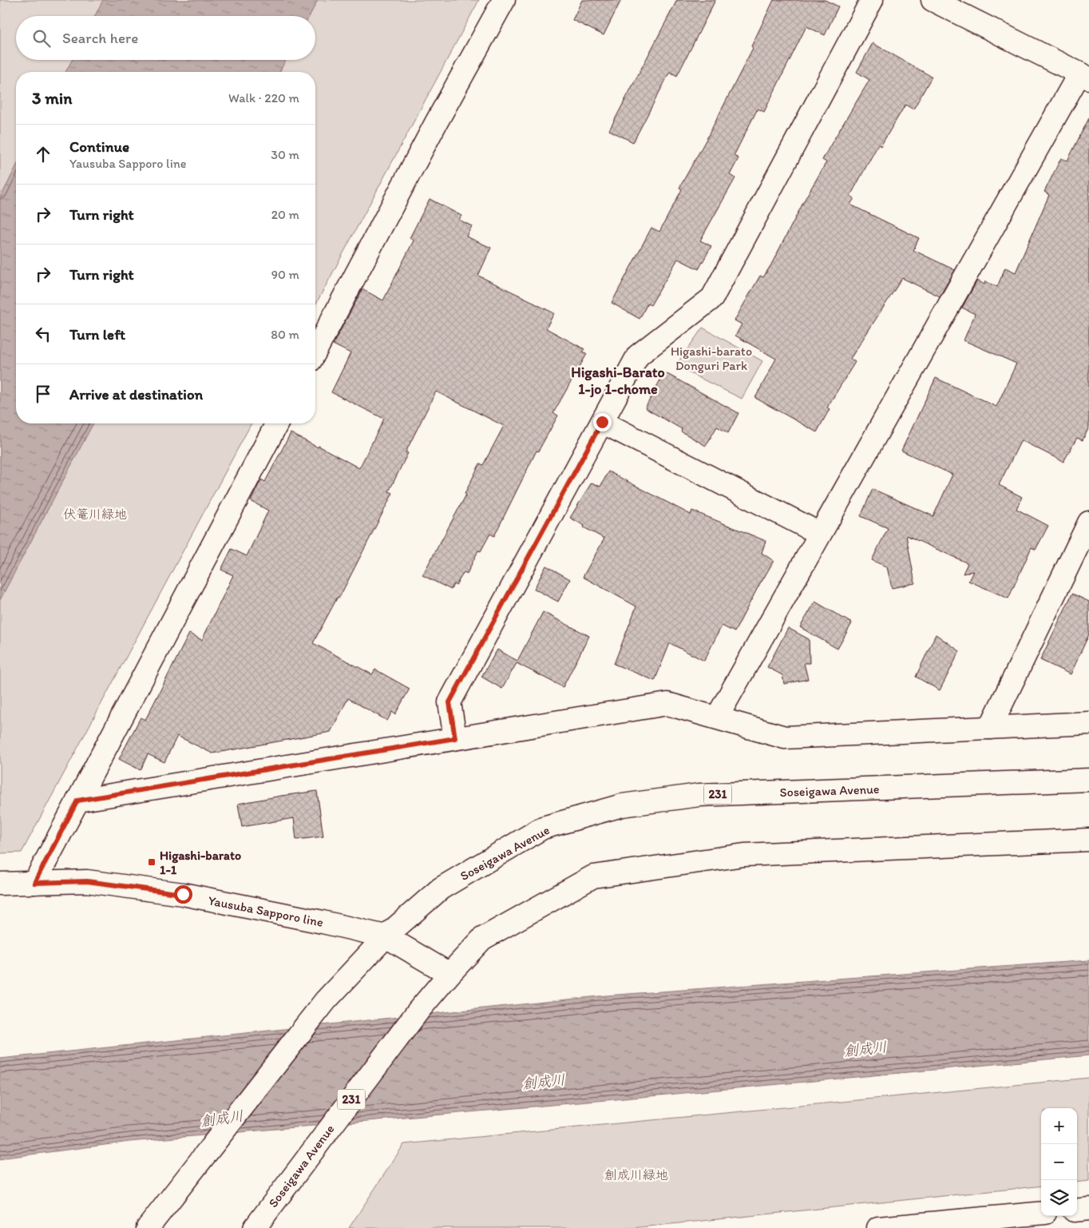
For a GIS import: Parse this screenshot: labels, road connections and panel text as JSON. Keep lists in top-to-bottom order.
{
  "streets": {
    "main road": ["Soseigawa Avenue", "231", "Yausuba Sapporo line"]
  },
  "crossings": [
    ["Soseigawa Avenue", "Yausuba Sapporo line"]
  ],
  "districts": ["Higashi-Barato 1-jo 1-chome"],
  "water": ["創成川"],
  "parks": ["Higashi-barato Donguri Park", "伏篭川緑地", "創成川緑地"],
  "places": {
    "transit": ["Higashi-barato 1-1"]
  },
  "page": {
    "search": "Search here",
    "heading": ["3 min", "Walk · 220 m"],
    "list": [
      ["Continue", "Yausuba Sapporo line", "30 m"],
      ["Turn right", "20 m"],
      ["Turn right", "90 m"],
      ["Turn left", "80 m"],
      "Arrive at destination"
    ],
    "map_buttons": ["+", "−"]
  }
}
